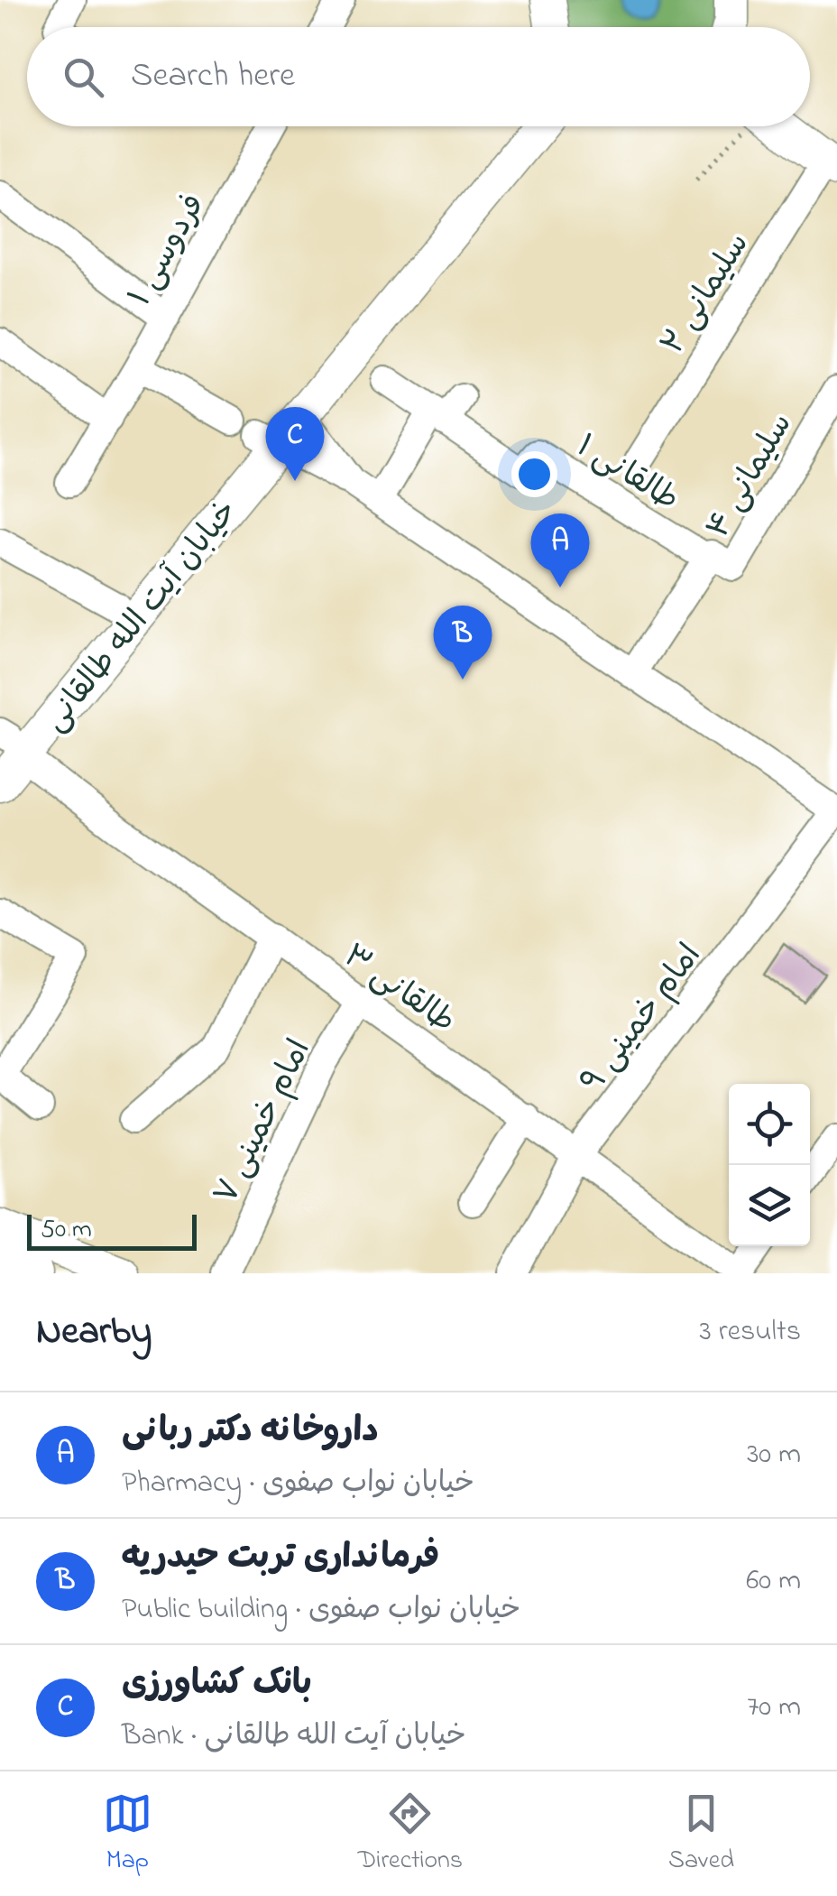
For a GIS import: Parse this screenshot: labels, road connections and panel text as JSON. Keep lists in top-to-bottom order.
{
  "streets": {
    "main road": ["خیابان آیت الله طالقانی"],
    "street": [
      "فردوسی ۱",
      "سلیمانی ۲",
      "طالقانی ۱",
      "سلیمانی ۴",
      "طالقانی ۳",
      "امام خمینی ۹",
      "امام خمینی ۷"
    ]
  },
  "crossings": [
    ["طالقانی ۱", "سلیمانی ۴"],
    ["خیابان آیت الله طالقانی", "طالقانی ۳"],
    ["طالقانی ۳", "امام خمینی ۹"],
    ["طالقانی ۳", "امام خمینی ۷"]
  ],
  "scale_bar": "50 m",
  "page": {
    "search": "Search here",
    "pins": ["C", "A", "B"],
    "scale": "50 m",
    "heading": ["Nearby", "3 results"],
    "list": [
      {
        "mark": "A",
        "name": "داروخانه دکتر ربانی",
        "note": "Pharmacy · خیابان نواب صفوی",
        "value": "30 m"
      },
      {
        "mark": "B",
        "name": "فرمانداری تربت حیدریه",
        "note": "Public building · خیابان نواب صفوی",
        "value": "60 m"
      },
      {
        "mark": "C",
        "name": "بانک کشاورزی",
        "note": "Bank · خیابان آیت الله طالقانی",
        "value": "70 m"
      }
    ],
    "nav": ["Map", "Directions", "Saved"]
  }
}
